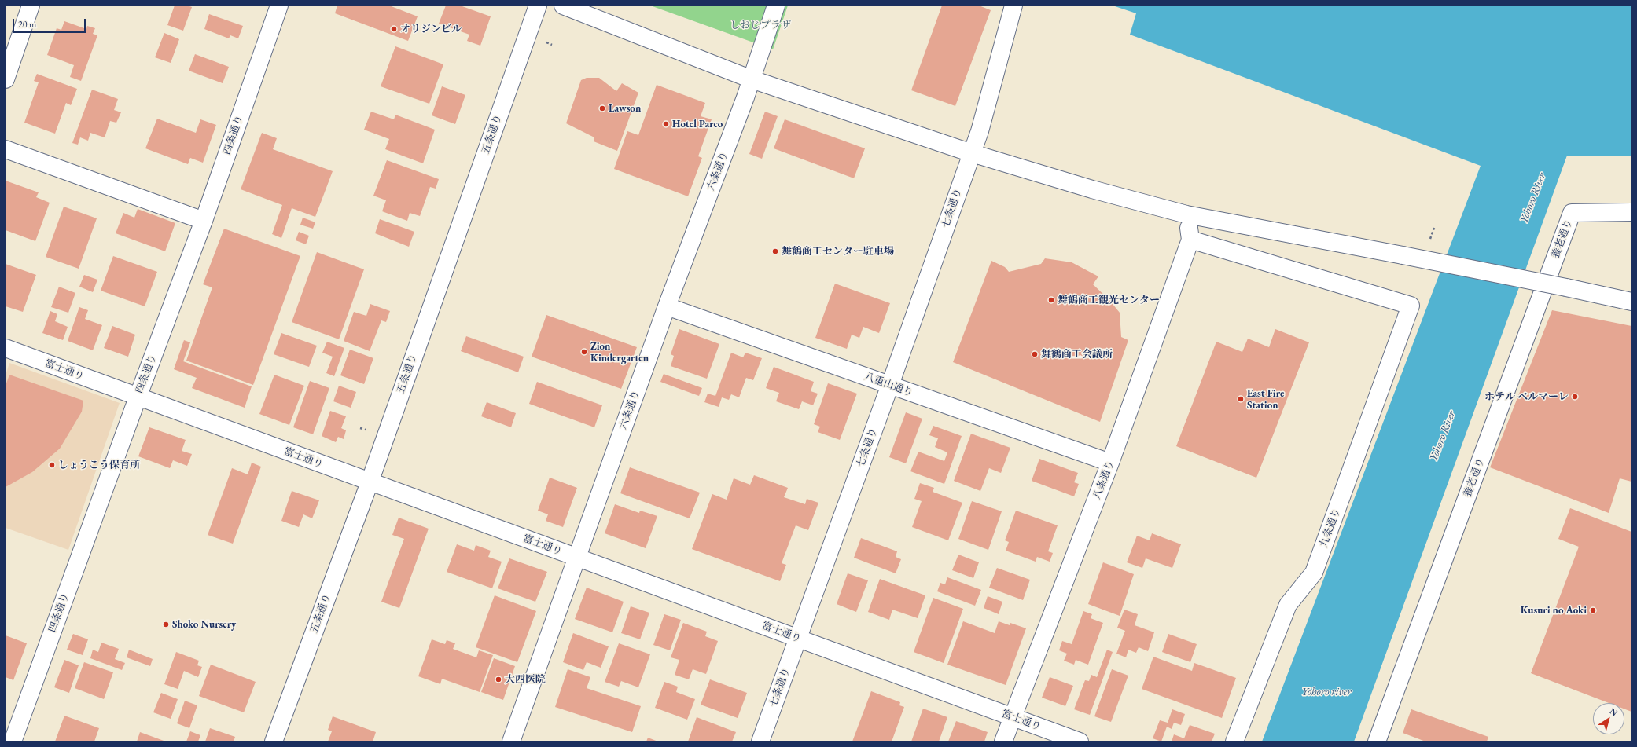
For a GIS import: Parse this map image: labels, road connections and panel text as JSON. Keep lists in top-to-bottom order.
{
  "streets": {
    "street": [
      "五条通り",
      "四条通り",
      "六条通り",
      "七条通り",
      "養老通り",
      "富士通り",
      "八重山通り",
      "八条通り",
      "九条通り"
    ]
  },
  "crossings": [
    ["五条通り", "富士通り"],
    ["四条通り", "富士通り"],
    ["六条通り", "富士通り"],
    ["六条通り", "八重山通り"],
    ["七条通り", "富士通り"],
    ["七条通り", "八重山通り"],
    ["富士通り", "八条通り"],
    ["八重山通り", "八条通り"],
    ["八条通り", "九条通り"]
  ],
  "water": ["Yohoro River", "Yohoro river"],
  "parks": ["しおじプラザ"],
  "places": [
    "オリジンビル",
    "Lawson",
    "Hotel Parco",
    "舞鶴商工センター駐車場",
    "舞鶴商工観光センター",
    "Zion Kindergarten",
    "舞鶴商工会議所",
    "ホテル ベルマーレ",
    "East Fire Station",
    "しょうこう保育所",
    "Kusuri no Aoki",
    "Shoko Nursery",
    "大西医院"
  ],
  "scale_bar": "20 m",
  "north": "top right"
}
